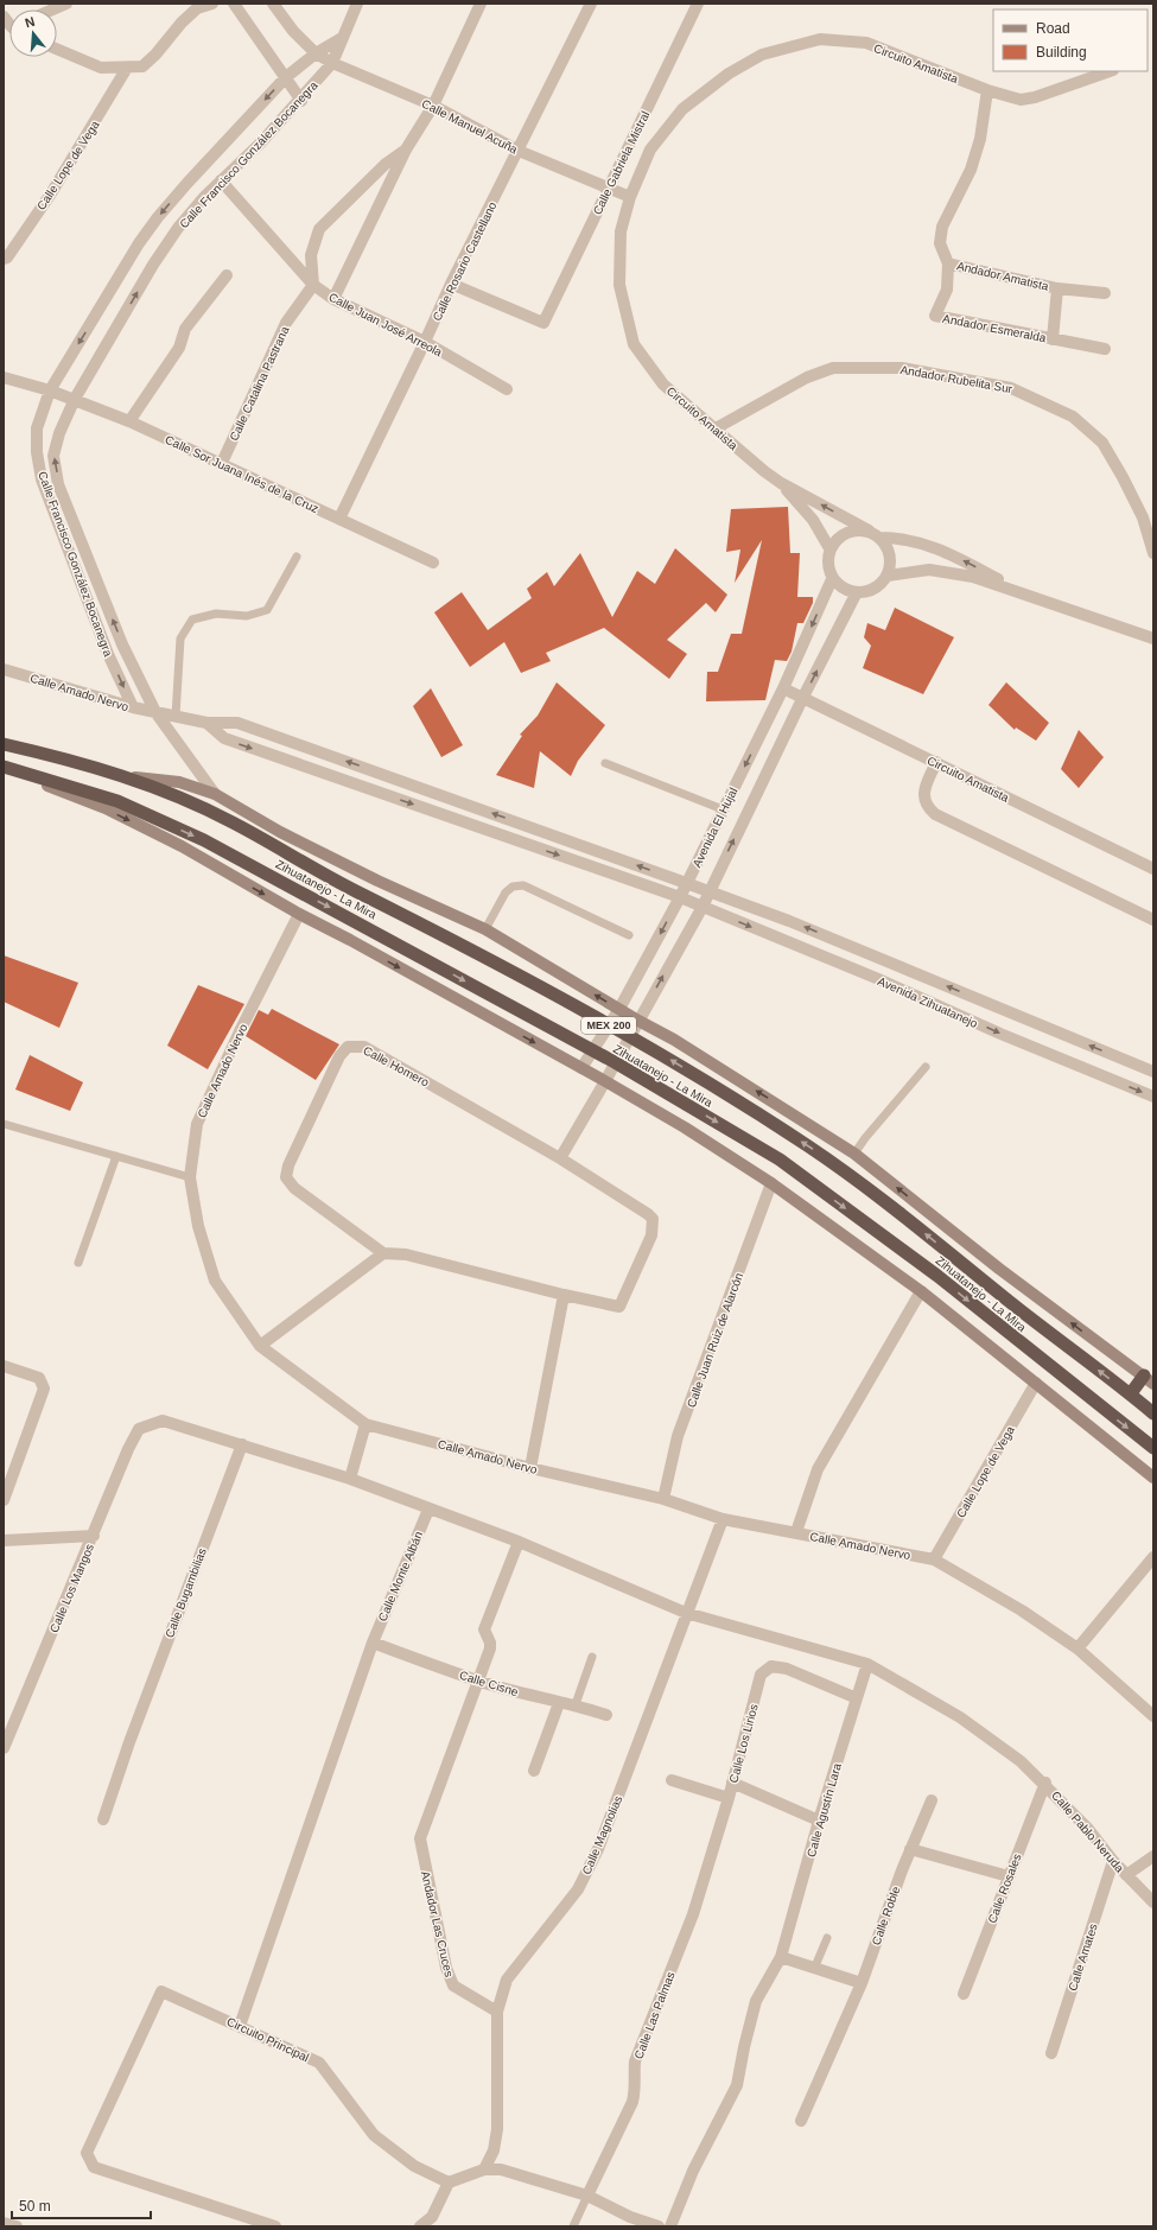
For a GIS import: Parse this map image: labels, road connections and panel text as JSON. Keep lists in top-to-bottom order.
{
  "streets": {
    "highway": ["Zihuatanejo - La Mira", "MEX 200"],
    "street": [
      "Circuito Amatista",
      "Calle Manuel Acuña",
      "Calle Francisco González Bocanegra",
      "Calle Gabriela Mistral",
      "Calle Lope de Vega",
      "Calle Rosario Castellano",
      "Andador Amatista",
      "Calle Juan José Arreola",
      "Andador Esmeralda",
      "Andador Rubelita Sur",
      "Calle Catalina Pastrana",
      "Calle Sor Juana Inés de la Cruz",
      "Calle Amado Nervo",
      "Avenida El Hujal",
      "Avenida Zihuatanejo",
      "Calle Homero",
      "Calle Juan Ruiz de Alarcón",
      "Calle Monte Albán",
      "Calle Los Mangos",
      "Calle Bugambilias",
      "Calle Cisne",
      "Calle Los Lirios",
      "Calle Agustín Lara",
      "Calle Pablo Neruda",
      "Calle Magnolias",
      "Calle Rosales",
      "Calle Roble",
      "Andador Las Cruces",
      "Calle Amates",
      "Calle Las Palmas",
      "Circuito Principal"
    ]
  },
  "crossings": [
    ["Circuito Amatista", "Calle Manuel Acuña"],
    ["Circuito Amatista", "Andador Rubelita Sur"],
    ["Circuito Amatista", "Avenida El Hujal"],
    ["Calle Manuel Acuña", "Calle Francisco González Bocanegra"],
    ["Calle Manuel Acuña", "Calle Gabriela Mistral"],
    ["Calle Manuel Acuña", "Calle Rosario Castellano"],
    ["Calle Francisco González Bocanegra", "Calle Juan José Arreola"],
    ["Calle Francisco González Bocanegra", "Calle Sor Juana Inés de la Cruz"],
    ["Calle Francisco González Bocanegra", "Calle Amado Nervo"],
    ["Calle Gabriela Mistral", "Calle Rosario Castellano"],
    ["Calle Lope de Vega", "Calle Amado Nervo"],
    ["Calle Rosario Castellano", "Calle Juan José Arreola"],
    ["Calle Rosario Castellano", "Calle Sor Juana Inés de la Cruz"],
    ["Andador Amatista", "Andador Esmeralda"],
    ["Calle Juan José Arreola", "Calle Catalina Pastrana"],
    ["Calle Catalina Pastrana", "Calle Sor Juana Inés de la Cruz"],
    ["Calle Amado Nervo", "Avenida Zihuatanejo"],
    ["Calle Amado Nervo", "Calle Juan Ruiz de Alarcón"],
    ["Calle Amado Nervo", "Calle Magnolias"],
    ["Avenida El Hujal", "Zihuatanejo - La Mira"],
    ["Avenida El Hujal", "Avenida Zihuatanejo"],
    ["Avenida El Hujal", "Calle Homero"],
    ["Calle Monte Albán", "Calle Cisne"],
    ["Calle Monte Albán", "Calle Pablo Neruda"],
    ["Calle Monte Albán", "Circuito Principal"],
    ["Calle Los Mangos", "Calle Pablo Neruda"],
    ["Calle Bugambilias", "Calle Pablo Neruda"],
    ["Calle Cisne", "Andador Las Cruces"],
    ["Calle Los Lirios", "Calle Agustín Lara"],
    ["Calle Los Lirios", "Calle Las Palmas"],
    ["Calle Agustín Lara", "Calle Pablo Neruda"],
    ["Calle Pablo Neruda", "Calle Magnolias"],
    ["Calle Pablo Neruda", "Calle Rosales"],
    ["Calle Pablo Neruda", "Calle Amates"],
    ["Calle Magnolias", "Andador Las Cruces"]
  ],
  "legend": ["Road", "Building"],
  "scale_bar": "50 m",
  "north": "top"
}
